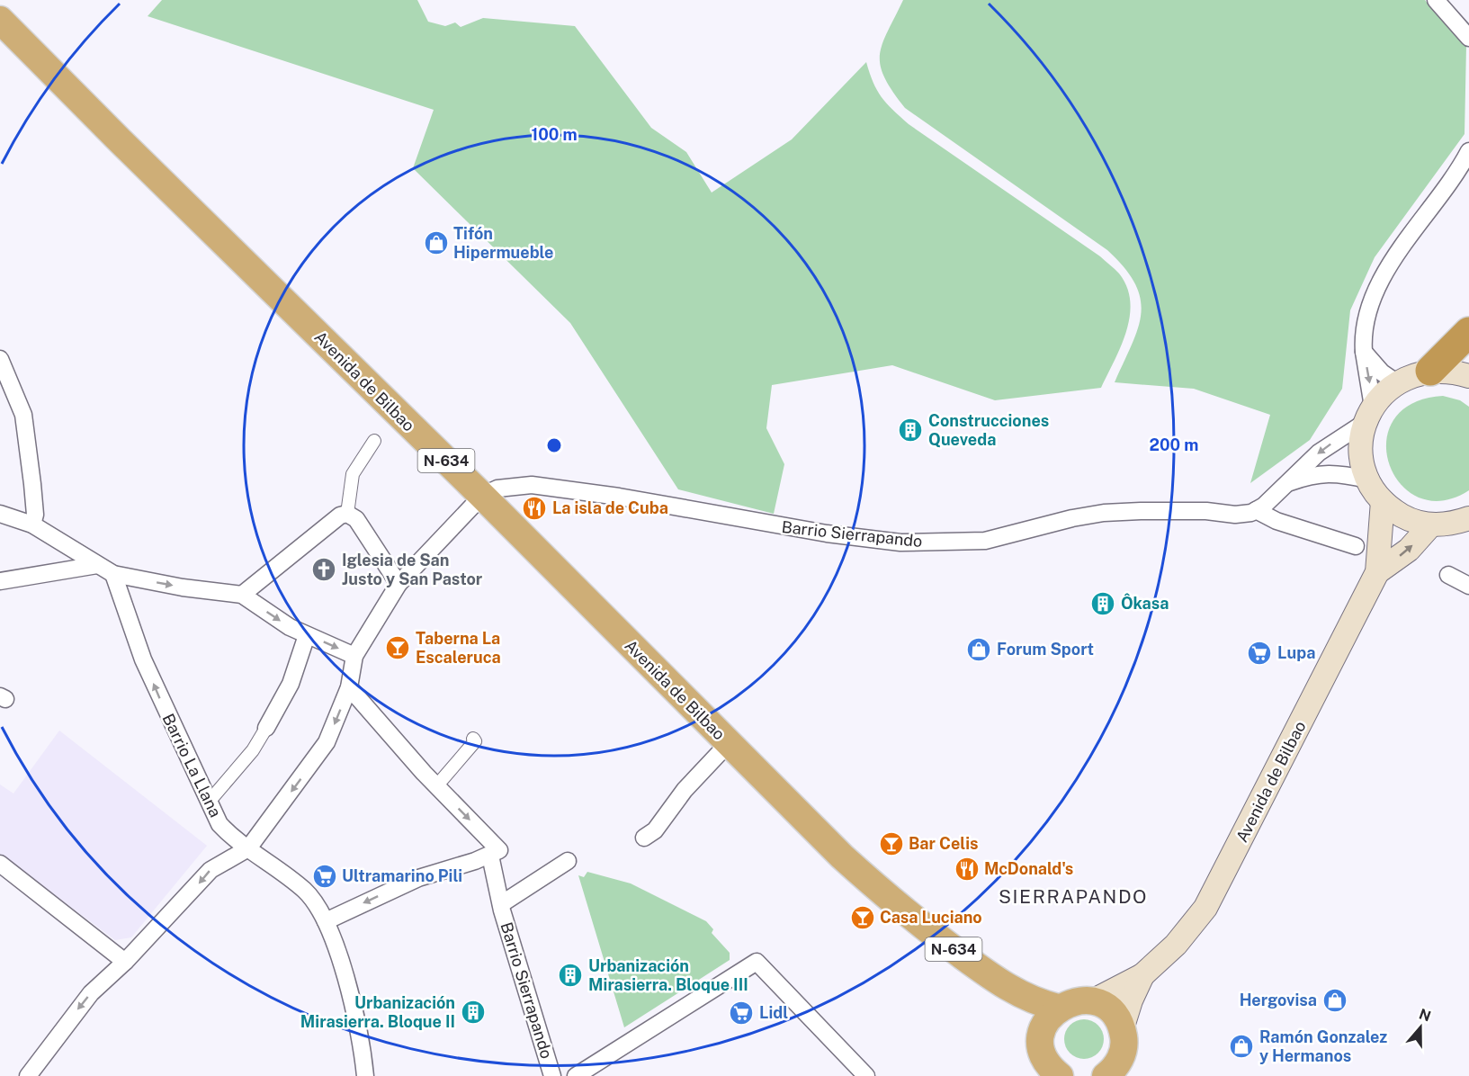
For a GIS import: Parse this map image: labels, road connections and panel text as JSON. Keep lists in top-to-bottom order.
{
  "streets": {
    "highway": ["Avenida de Bilbao", "N-634"],
    "street": ["Barrio Sierrapando", "Barrio La Llana"]
  },
  "crossings": [
    ["Avenida de Bilbao", "Barrio Sierrapando"]
  ],
  "one_way": ["Barrio La Llana"],
  "districts": ["SIERRAPANDO"],
  "places": {
    "shop": [
      "Tifón Hipermueble",
      "Forum Sport",
      "Hergovisa",
      "Ramón Gonzalez y Hermanos"
    ],
    "building": [
      "Construcciones Queveda",
      "Ôkasa",
      "Urbanización Mirasierra. Bloque III",
      "Urbanización Mirasierra. Bloque II"
    ],
    "restaurant": ["La isla de Cuba", "McDonald's"],
    "church": ["Iglesia de San Justo y San Pastor"],
    "bar": ["Taberna La Escaleruca", "Bar Celis", "Casa Luciano"],
    "supermarket": ["Lupa", "Ultramarino Pili", "Lidl"]
  },
  "north": "top",
  "rings": ["100 m", "200 m"]
}
